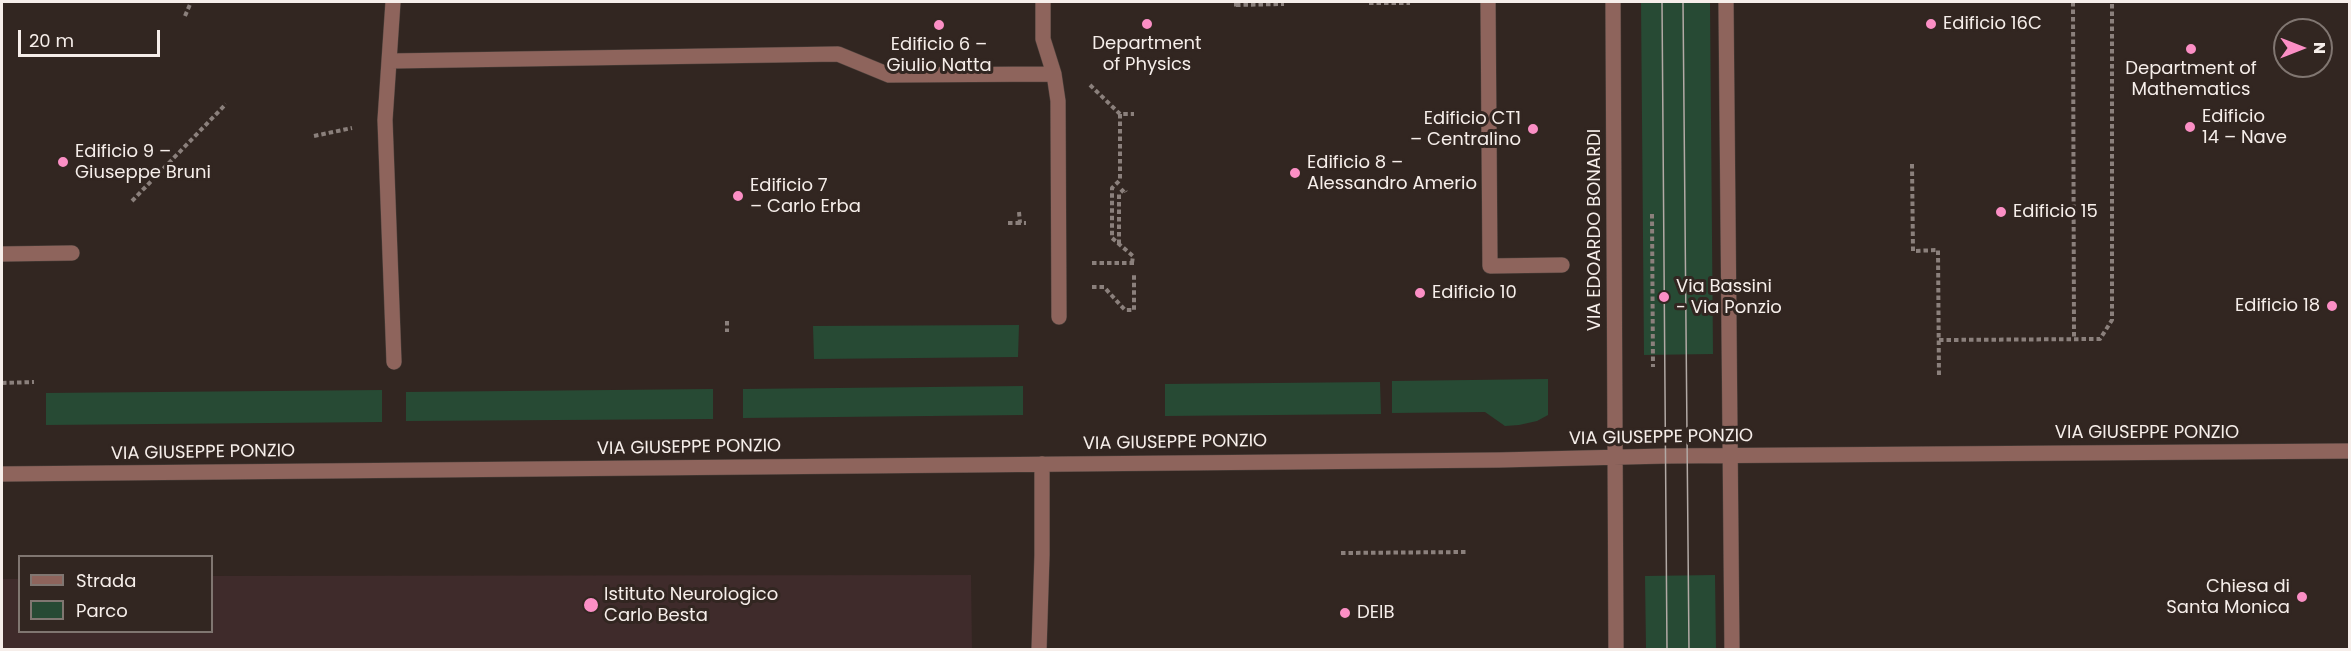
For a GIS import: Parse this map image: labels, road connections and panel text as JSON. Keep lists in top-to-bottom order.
{
  "streets": {
    "street": ["VIA EDOARDO BONARDI", "VIA GIUSEPPE PONZIO"]
  },
  "crossings": [
    ["VIA EDOARDO BONARDI", "VIA GIUSEPPE PONZIO"]
  ],
  "places": [
    "Department of Physics",
    "Edificio 16C",
    "Edificio 6 – Giulio Natta",
    "Department of Mathematics",
    "Edificio 14 – Nave",
    "Edificio CT1 – Centralino",
    "Edificio 9 – Giuseppe Bruni",
    "Edificio 8 – Alessandro Amerio",
    "Edificio 7 – Carlo Erba",
    "Edificio 15",
    "Edificio 10",
    "Via Bassini - Via Ponzio",
    "Edificio 18",
    "Chiesa di Santa Monica",
    "Istituto Neurologico Carlo Besta",
    "DEIB"
  ],
  "legend": ["Strada", "Parco"],
  "scale_bar": "20 m",
  "north": "right"
}
